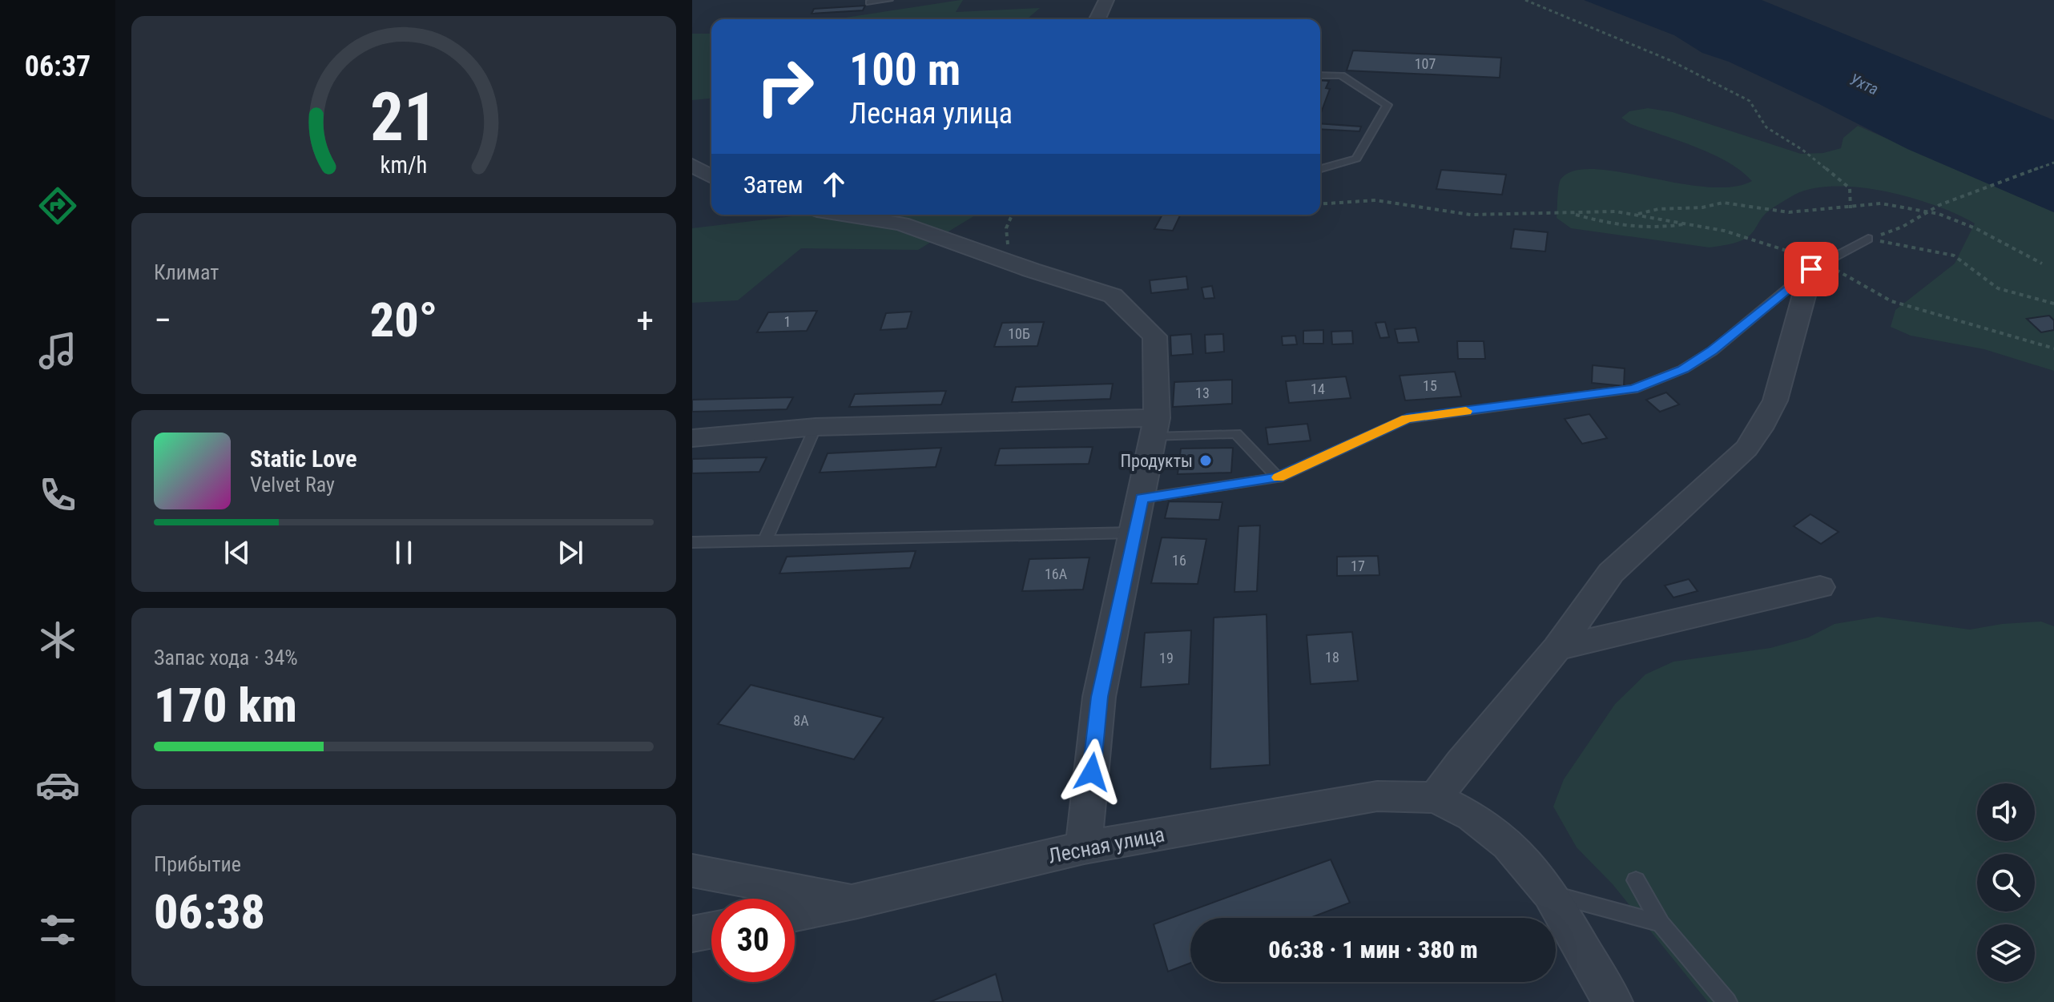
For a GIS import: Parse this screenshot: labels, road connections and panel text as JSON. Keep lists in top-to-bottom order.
{
  "streets": {
    "street": ["Лесная улица"]
  },
  "water": ["Ухта"],
  "places": ["Продукты"],
  "house_numbers": [
    "107",
    "1",
    "10Б",
    "15",
    "14",
    "13",
    "16",
    "17",
    "16А",
    "18",
    "19",
    "8А"
  ],
  "page": {
    "tabs": "06:37",
    "turn": ["100 m", "Лесная улица"],
    "then": "Затем",
    "tile": [
      "Климат",
      ["Запас хода · 34%", "170 km"],
      ["Прибытие", "06:38"]
    ],
    "heat": ["−", "20°", "+"],
    "song": ["Static Love", "Velvet Ray"],
    "limit": "30",
    "trip": "06:38 · 1 мин · 380 m",
    "gauge": ["21", "km/h"]
  }
}
